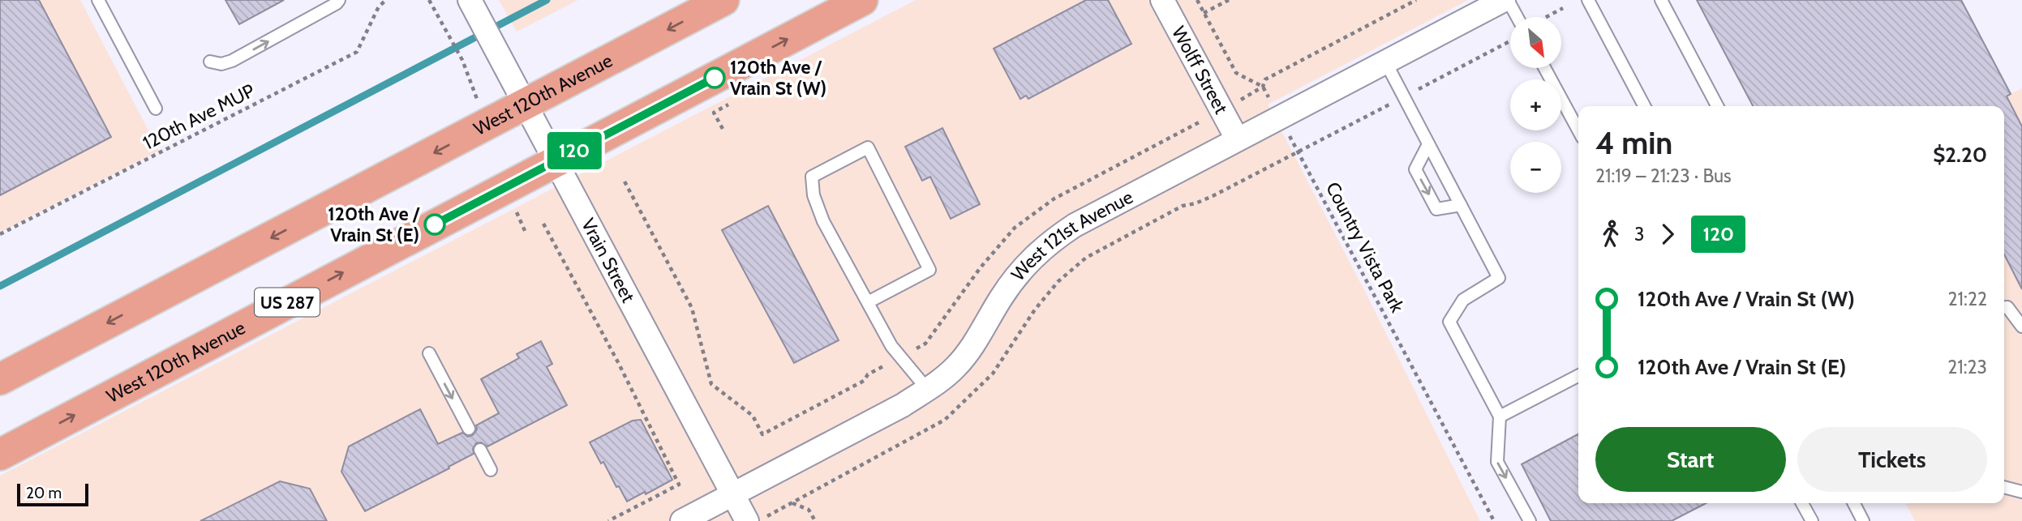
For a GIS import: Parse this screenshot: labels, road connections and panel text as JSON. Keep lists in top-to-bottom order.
{
  "streets": {
    "main road": ["West 120th Avenue", "US 287"],
    "street": ["Wolff Street", "West 121st Avenue", "Vrain Street"],
    "path": ["120th Ave MUP", "Country Vista Park"]
  },
  "crossings": [
    ["Wolff Street", "West 121st Avenue"],
    ["West 120th Avenue", "Vrain Street"],
    ["West 121st Avenue", "Country Vista Park"],
    ["West 121st Avenue", "Vrain Street"]
  ],
  "places": ["120th Ave / Vrain St (W)", "120th Ave / Vrain St (E)"],
  "lines": ["bus line 120"],
  "scale_bar": "20 m",
  "north": "bottom right",
  "page": {
    "on_map": "120",
    "map_buttons": ["+", "−"],
    "heading": ["4 min", "21:19 – 21:23 · Bus", "$2.20"],
    "legs": ["3", "120"],
    "list": [
      {
        "name": "120th Ave / Vrain St (W)",
        "value": "21:22"
      },
      {
        "name": "120th Ave / Vrain St (E)",
        "value": "21:23"
      }
    ],
    "buttons": ["Start", "Tickets"],
    "scale": "20 m"
  }
}
